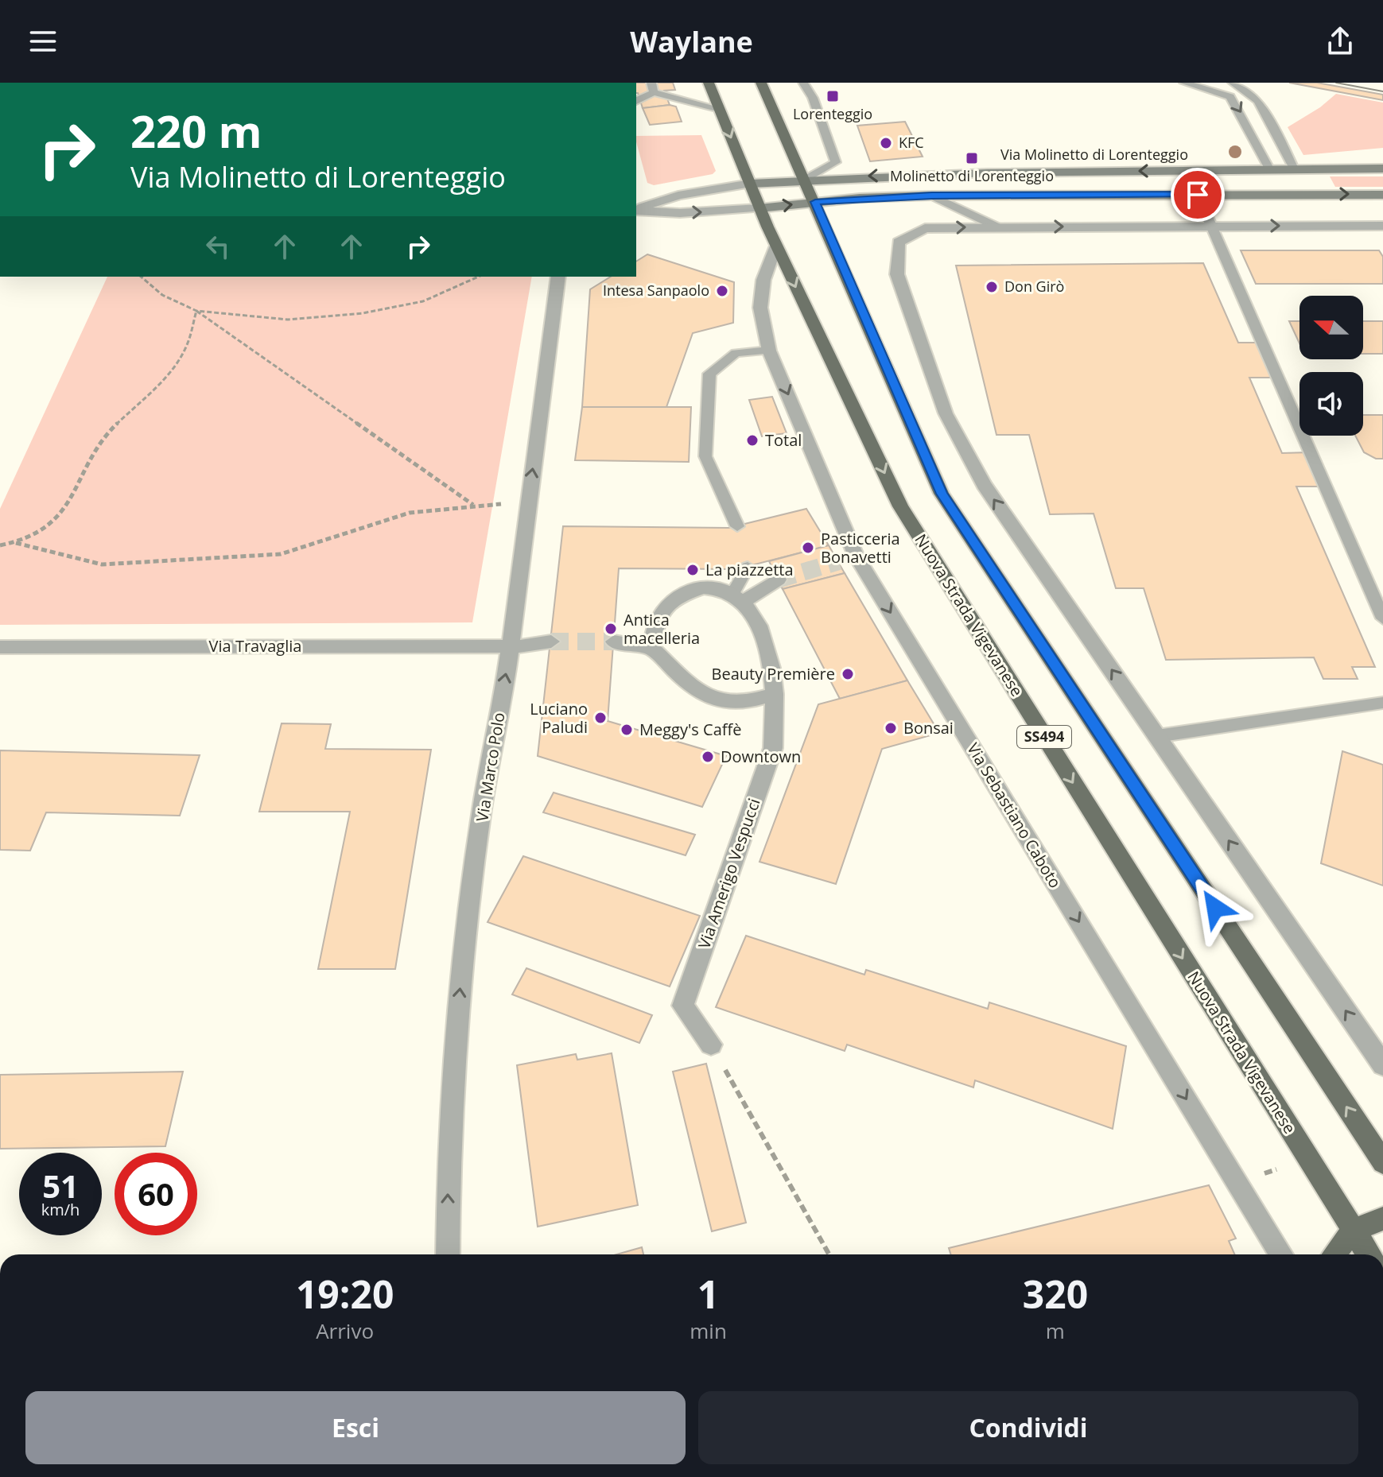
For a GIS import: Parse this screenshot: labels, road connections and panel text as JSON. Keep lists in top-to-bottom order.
{
  "streets": {
    "main road": ["Nuova Strada Vigevanese", "SS494"],
    "street": [
      "Via Molinetto di Lorenteggio",
      "Via Travaglia",
      "Via Marco Polo",
      "Via Sebastiano Caboto",
      "Via Amerigo Vespucci"
    ]
  },
  "crossings": [
    ["Via Molinetto di Lorenteggio", "SS494"],
    ["Nuova Strada Vigevanese", "SS494"],
    ["Nuova Strada Vigevanese", "Via Sebastiano Caboto"],
    ["Via Travaglia", "Via Marco Polo"]
  ],
  "one_way": ["Via Marco Polo", "Via Sebastiano Caboto"],
  "places": {
    "transit": ["Lorenteggio", "Molinetto di Lorenteggio"],
    "other": [
      "KFC",
      "Don Girò",
      "Intesa Sanpaolo",
      "Total",
      "Pasticceria Bonavetti",
      "La piazzetta",
      "Antica macelleria",
      "Beauty Première",
      "Luciano Paludi",
      "Bonsai",
      "Meggy's Caffè",
      "Downtown"
    ]
  },
  "north": "left",
  "page": {
    "header": "Waylane",
    "turn": ["220 m", "Via Molinetto di Lorenteggio"],
    "speed": "51 km/h",
    "limit": "60",
    "eta": [
      "19:20",
      "Arrivo",
      "1",
      "min",
      "320",
      "m"
    ],
    "buttons": ["Esci", "Condividi"]
  }
}
